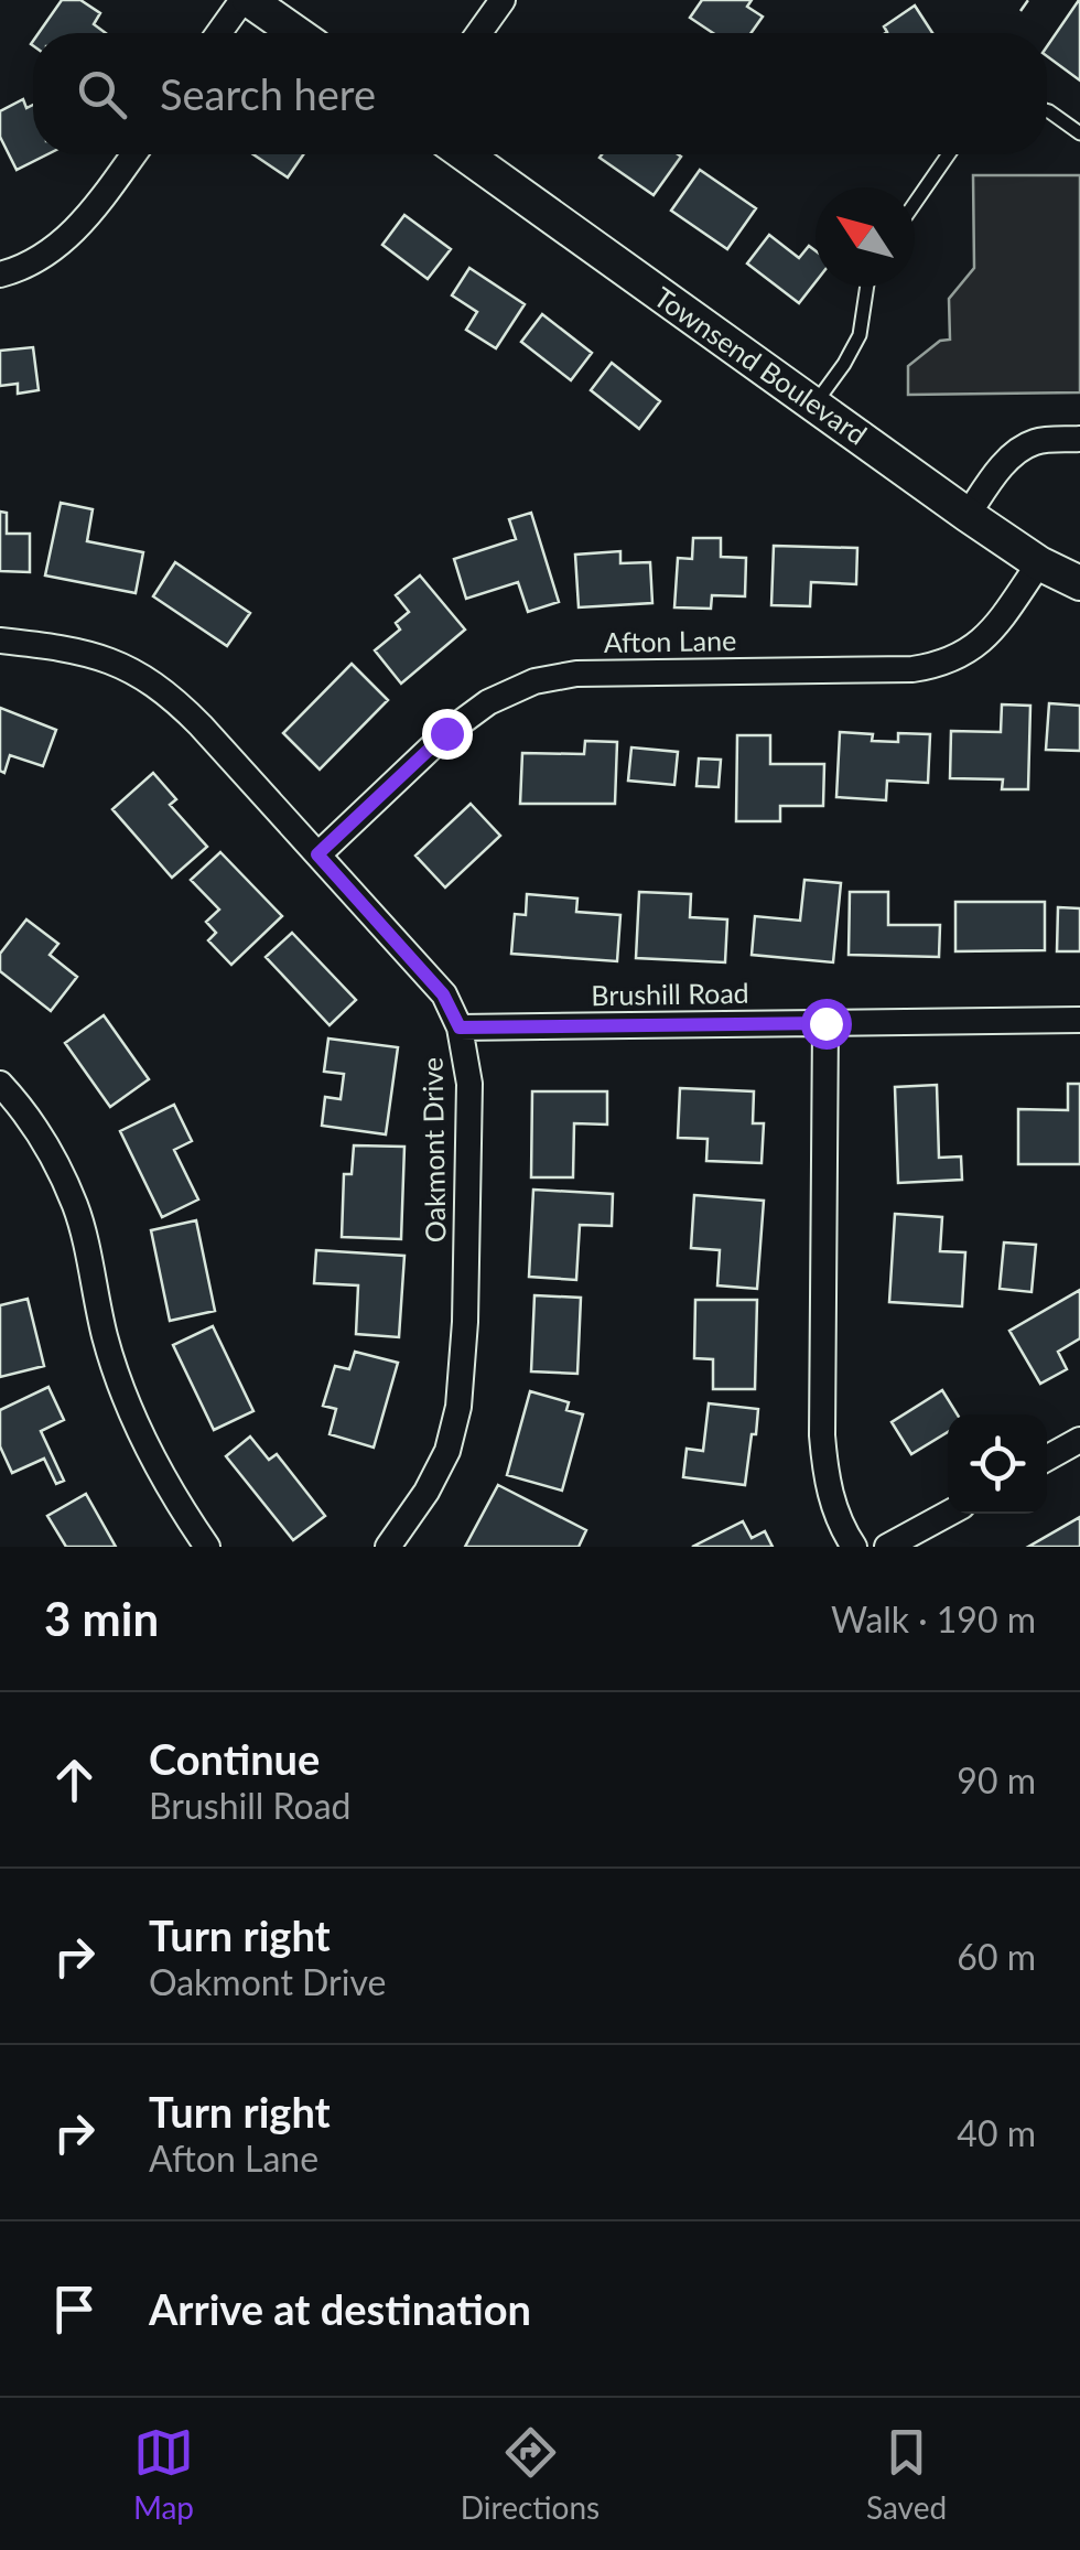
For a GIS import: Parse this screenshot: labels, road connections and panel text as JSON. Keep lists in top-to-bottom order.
{
  "streets": {
    "street": [
      "Townsend Boulevard",
      "Afton Lane",
      "Brushill Road",
      "Oakmont Drive"
    ]
  },
  "crossings": [
    ["Townsend Boulevard", "Afton Lane"],
    ["Afton Lane", "Oakmont Drive"],
    ["Brushill Road", "Oakmont Drive"]
  ],
  "north": "top left",
  "page": {
    "search": "Search here",
    "heading": ["3 min", "Walk · 190 m"],
    "list": [
      ["Continue", "Brushill Road", "90 m"],
      ["Turn right", "Oakmont Drive", "60 m"],
      ["Turn right", "Afton Lane", "40 m"],
      "Arrive at destination"
    ],
    "nav": ["Map", "Directions", "Saved"]
  }
}
